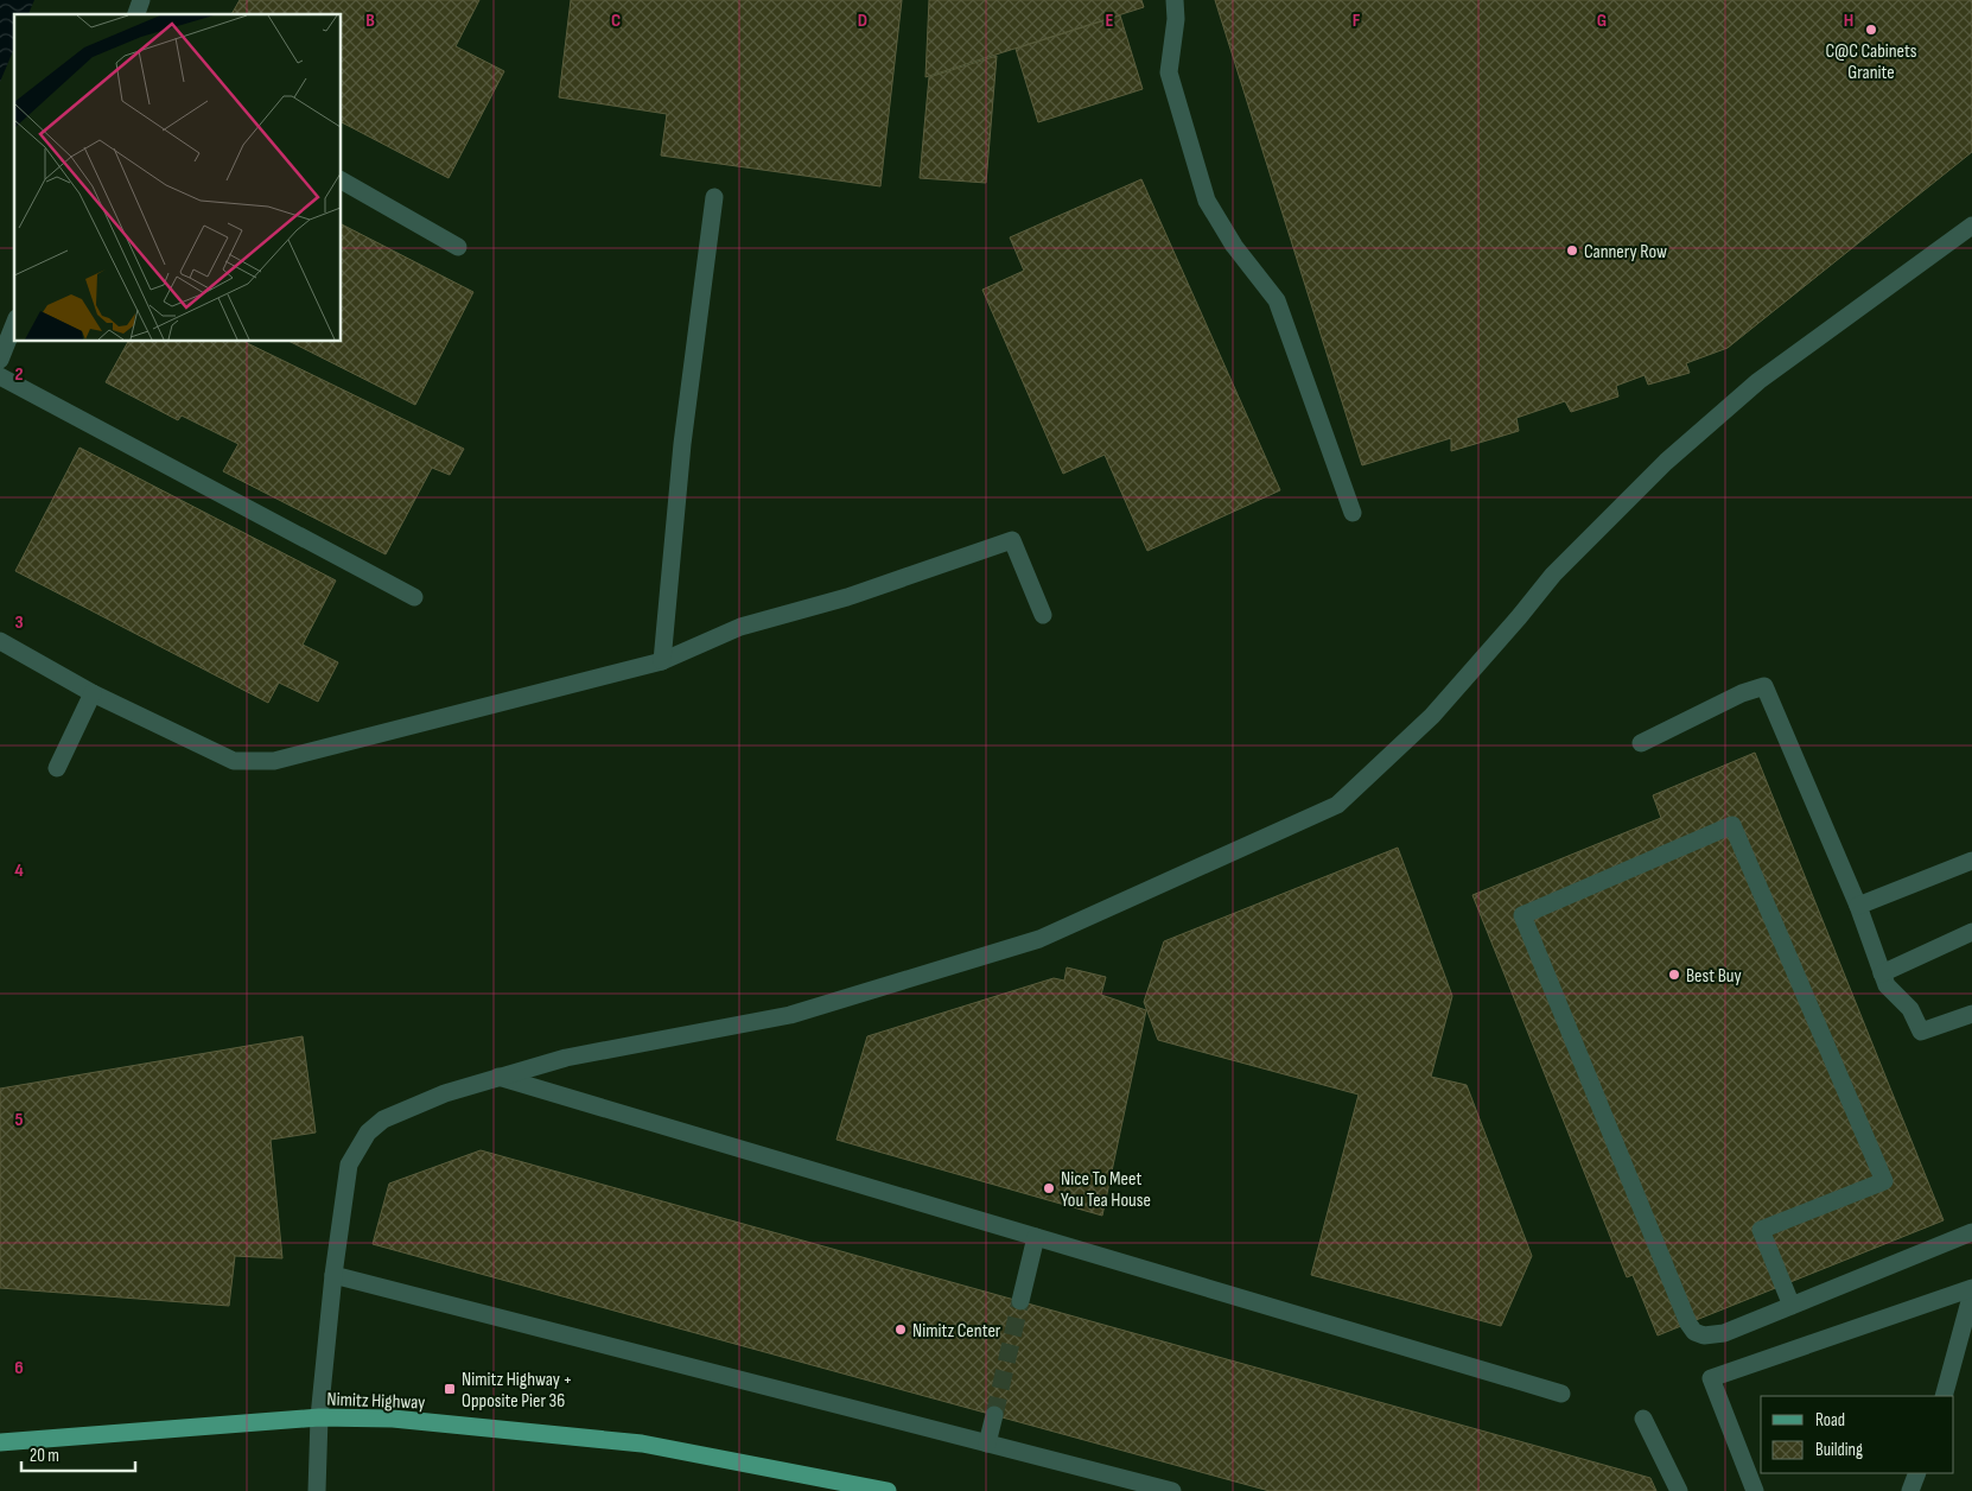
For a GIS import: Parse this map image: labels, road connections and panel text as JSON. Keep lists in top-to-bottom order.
{
  "streets": {
    "main road": ["Nimitz Highway"]
  },
  "places": {
    "other": [
      "C@C Cabinets Granite",
      "Cannery Row",
      "Best Buy",
      "Nice To Meet You Tea House",
      "Nimitz Center"
    ],
    "transit": ["Nimitz Highway + Opposite Pier 36"]
  },
  "legend": ["Road", "Building"],
  "scale_bar": "20 m",
  "grid": {
    "columns": [
      "B",
      "C",
      "D",
      "E",
      "F",
      "G",
      "H"
    ],
    "rows": [
      "2",
      "3",
      "4",
      "5",
      "6"
    ]
  }
}
